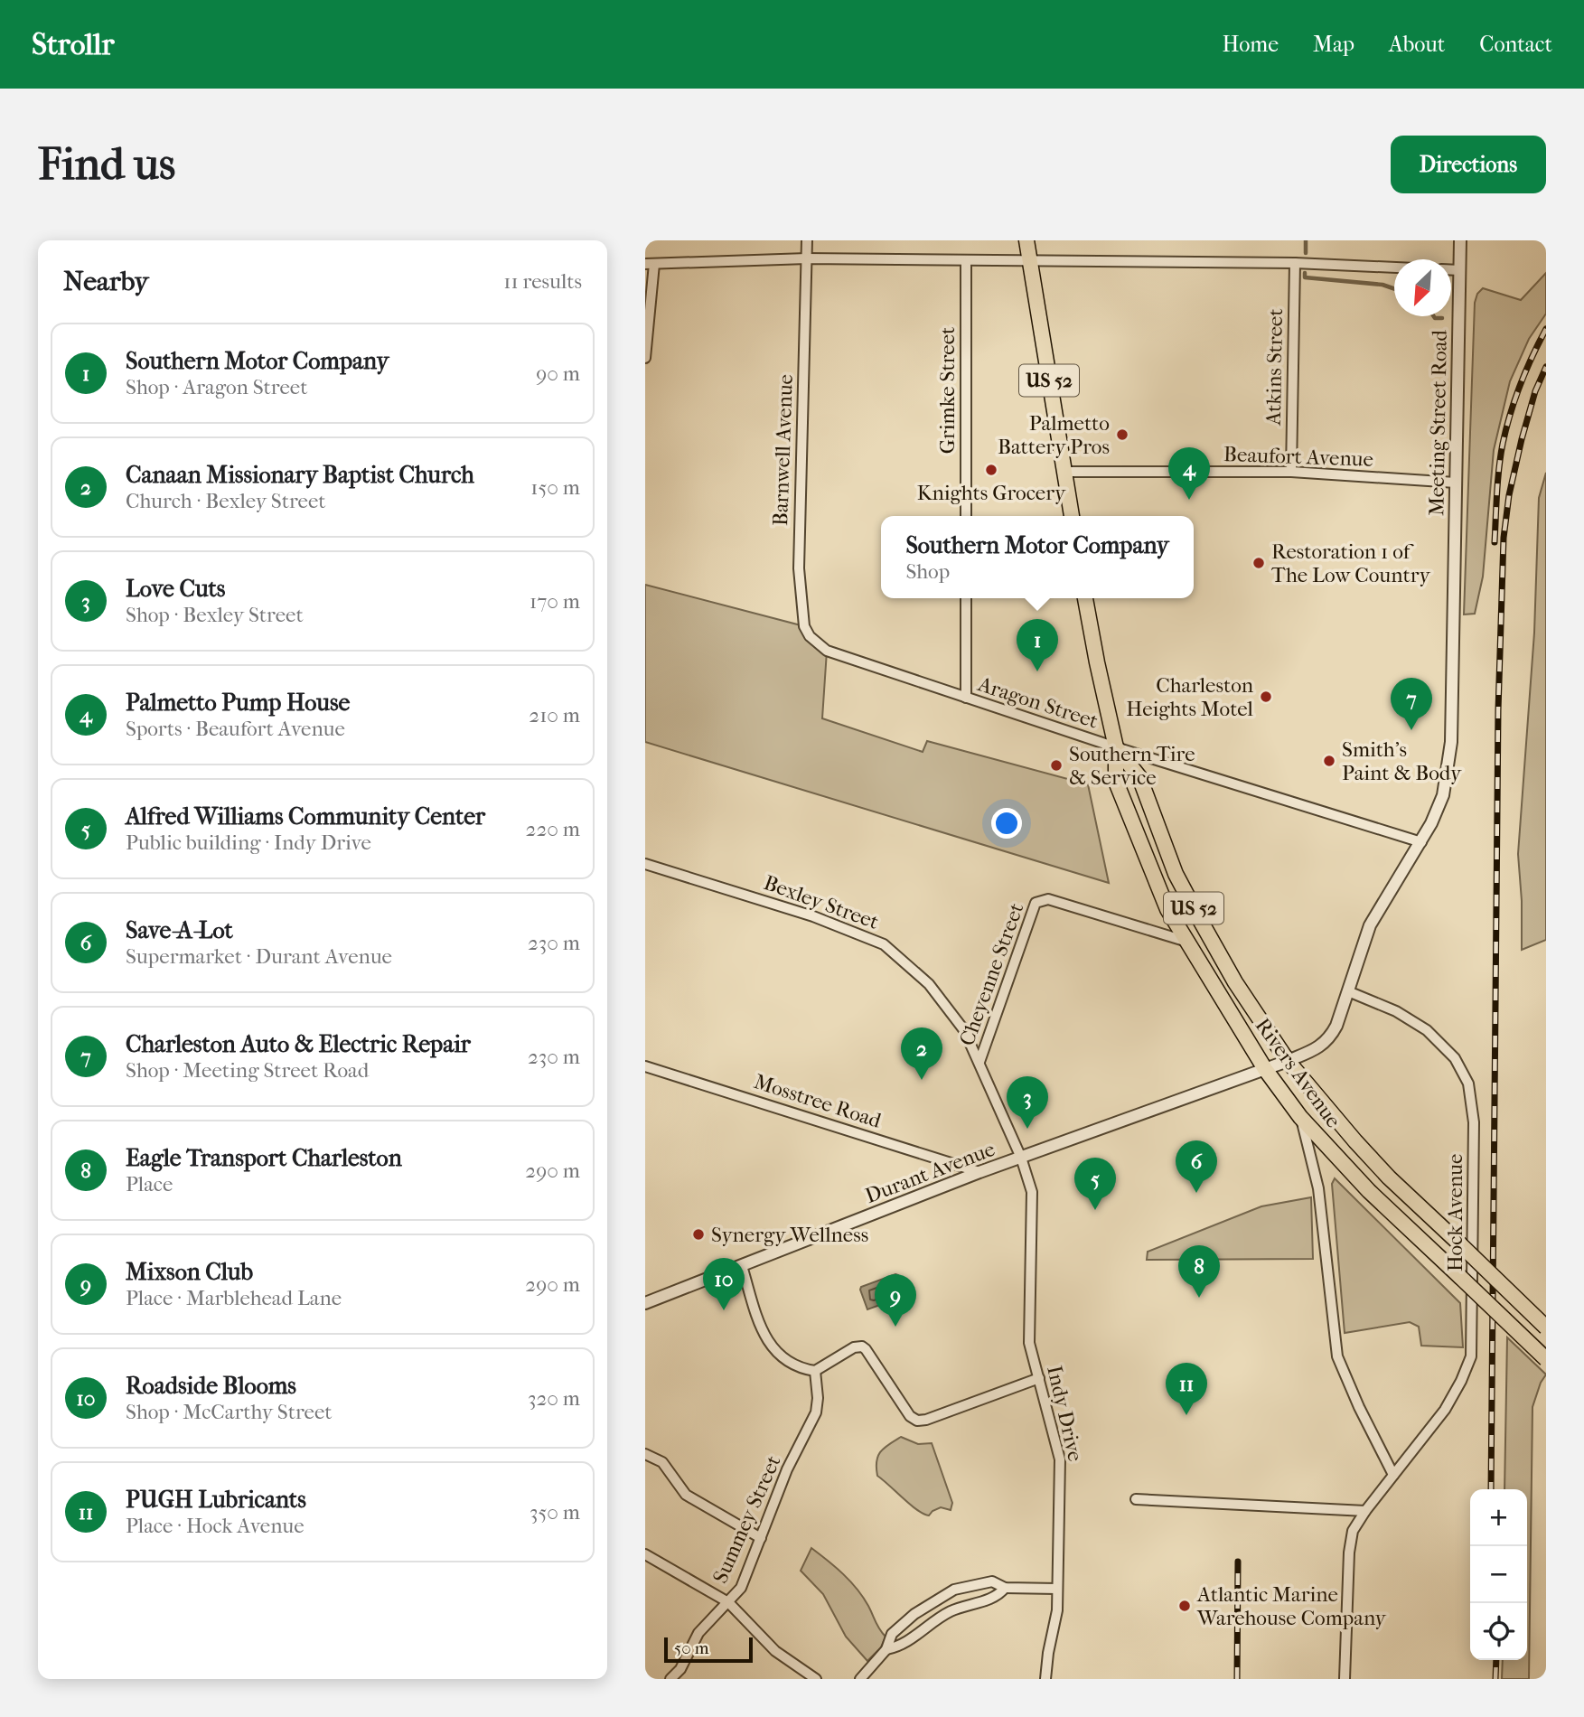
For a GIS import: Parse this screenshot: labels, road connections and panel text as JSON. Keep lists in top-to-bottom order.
{
  "streets": {
    "main road": ["US 52", "Rivers Avenue"],
    "street": [
      "Atkins Street",
      "Grimke Street",
      "Meeting Street Road",
      "Barnwell Avenue",
      "Beaufort Avenue",
      "Aragon Street",
      "Bexley Street",
      "Cheyenne Street",
      "Mosstree Road",
      "Durant Avenue",
      "Hock Avenue",
      "Indy Drive",
      "Summey Street"
    ]
  },
  "crossings": [
    ["Atkins Street", "Beaufort Avenue"],
    ["US 52", "Beaufort Avenue"],
    ["Meeting Street Road", "Beaufort Avenue"],
    ["Meeting Street Road", "Aragon Street"],
    ["Meeting Street Road", "Rivers Avenue"],
    ["Meeting Street Road", "Durant Avenue"],
    ["Meeting Street Road", "Hock Avenue"],
    ["Barnwell Avenue", "Aragon Street"],
    ["Aragon Street", "Rivers Avenue"],
    ["Bexley Street", "Cheyenne Street"],
    ["Bexley Street", "Durant Avenue"],
    ["Bexley Street", "Indy Drive"],
    ["Cheyenne Street", "Rivers Avenue"],
    ["Rivers Avenue", "Durant Avenue"],
    ["Mosstree Road", "Durant Avenue"],
    ["Durant Avenue", "Indy Drive"]
  ],
  "places": [
    "Palmetto Battery Pros",
    "Knights Grocery",
    "Restoration 1 of The Low Country",
    "Charleston Heights Motel",
    "Smith's Paint & Body",
    "Southern Tire & Service",
    "Synergy Wellness",
    "Atlantic Marine Warehouse Company"
  ],
  "scale_bar": "50 m",
  "north": "bottom left",
  "page": {
    "header": "Strollr",
    "nav": [
      "Home",
      "Map",
      "About",
      "Contact"
    ],
    "buttons": "Directions",
    "title": "Find us",
    "heading": ["Nearby", "11 results"],
    "list": [
      {
        "mark": "1",
        "name": "Southern Motor Company",
        "note": "Shop · Aragon Street",
        "value": "90 m"
      },
      {
        "mark": "2",
        "name": "Canaan Missionary Baptist Church",
        "note": "Church · Bexley Street",
        "value": "150 m"
      },
      {
        "mark": "3",
        "name": "Love Cuts",
        "note": "Shop · Bexley Street",
        "value": "170 m"
      },
      {
        "mark": "4",
        "name": "Palmetto Pump House",
        "note": "Sports · Beaufort Avenue",
        "value": "210 m"
      },
      {
        "mark": "5",
        "name": "Alfred Williams Community Center",
        "note": "Public building · Indy Drive",
        "value": "220 m"
      },
      {
        "mark": "6",
        "name": "Save-A-Lot",
        "note": "Supermarket · Durant Avenue",
        "value": "230 m"
      },
      {
        "mark": "7",
        "name": "Charleston Auto & Electric Repair",
        "note": "Shop · Meeting Street Road",
        "value": "230 m"
      },
      {
        "mark": "8",
        "name": "Eagle Transport Charleston",
        "note": "Place",
        "value": "290 m"
      },
      {
        "mark": "9",
        "name": "Mixson Club",
        "note": "Place · Marblehead Lane",
        "value": "290 m"
      },
      {
        "mark": "10",
        "name": "Roadside Blooms",
        "note": "Shop · McCarthy Street",
        "value": "320 m"
      },
      {
        "mark": "11",
        "name": "PUGH Lubricants",
        "note": "Place · Hock Avenue",
        "value": "350 m"
      }
    ],
    "pins": [
      "4",
      "1",
      "7",
      "2",
      "3",
      "6",
      "5",
      "8",
      "10",
      "9",
      "11"
    ],
    "popup": ["Southern Motor Company", "Shop"],
    "map_buttons": ["+", "−"],
    "scale": "50 m"
  }
}
